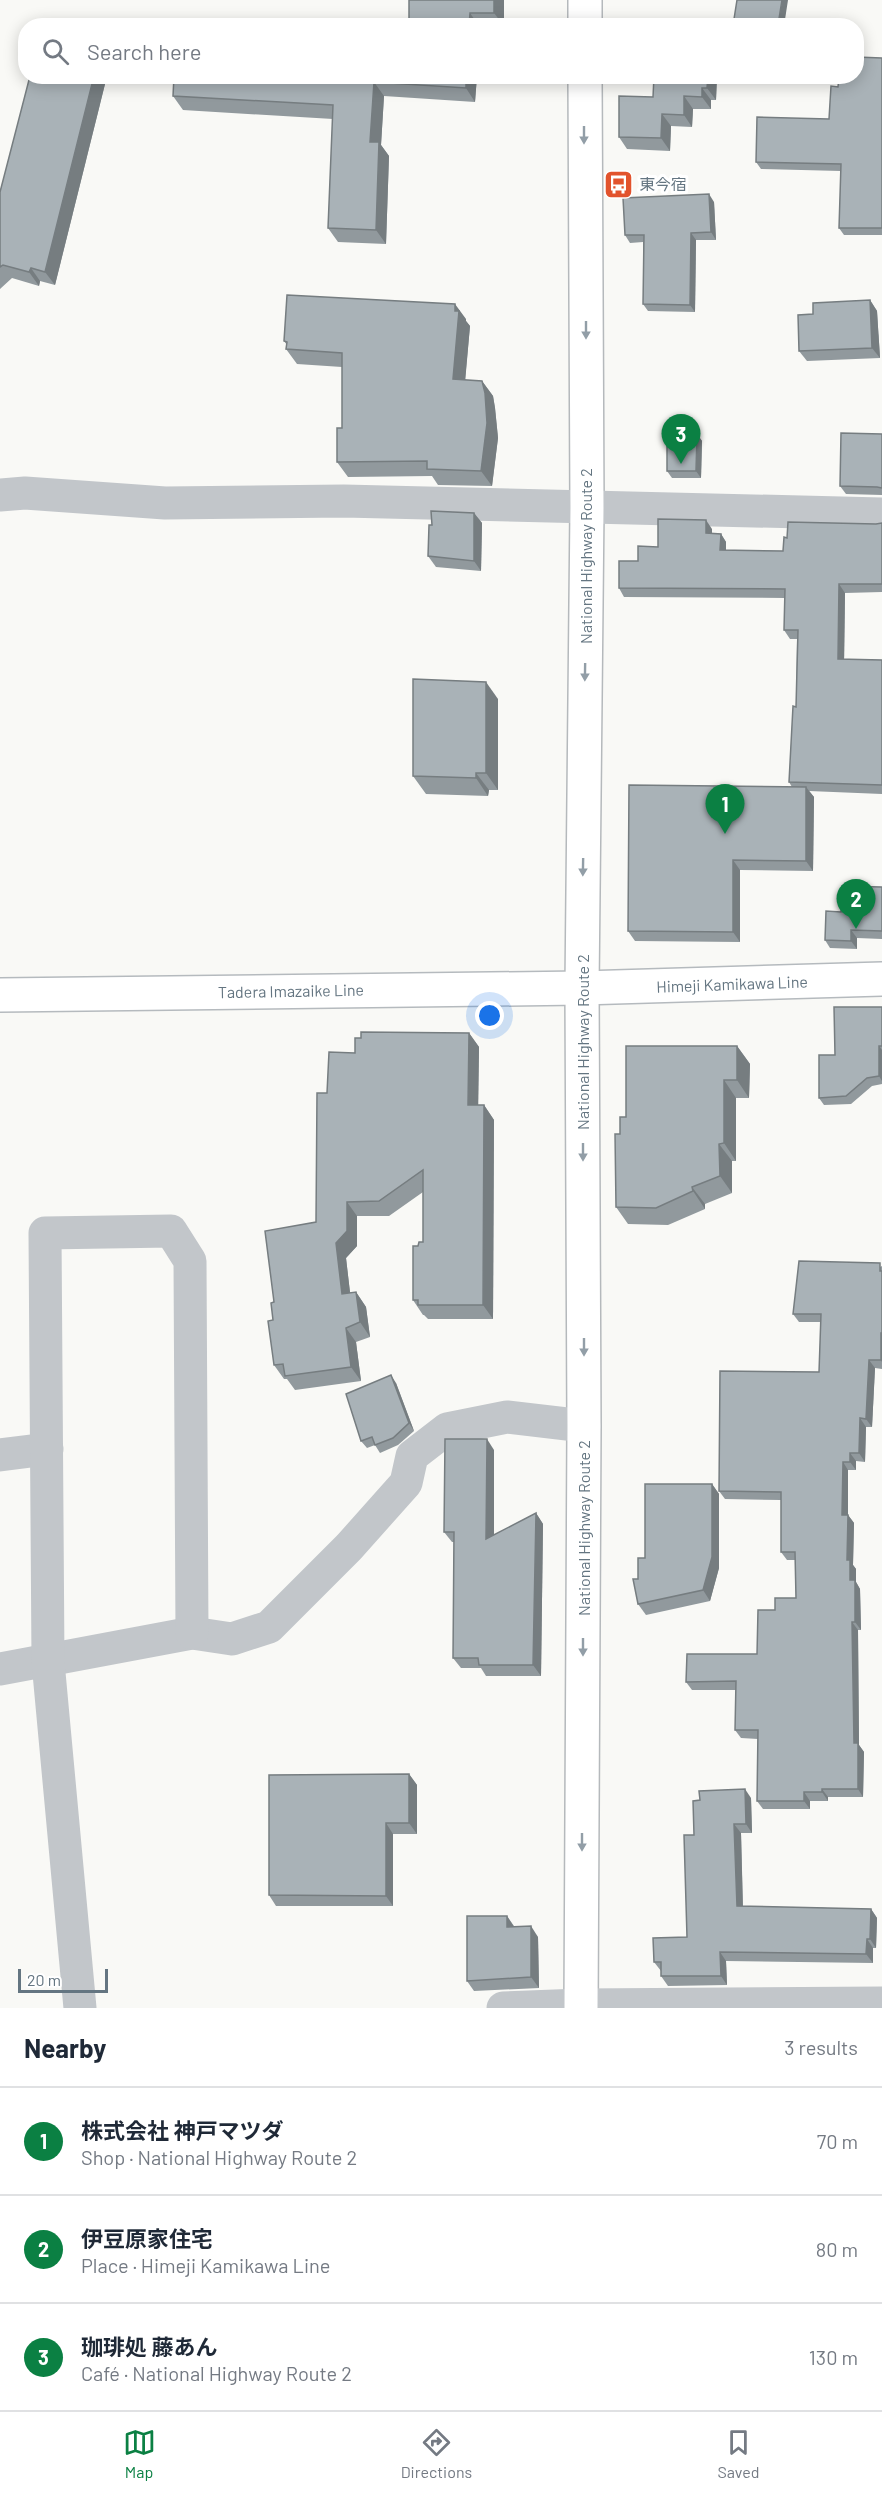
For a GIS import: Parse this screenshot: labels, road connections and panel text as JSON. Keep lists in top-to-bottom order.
{
  "streets": {
    "main road": ["National Highway Route 2", "Himeji Kamikawa Line", "Tadera Imazaike Line"]
  },
  "crossings": [
    ["National Highway Route 2", "Himeji Kamikawa Line"],
    ["National Highway Route 2", "Tadera Imazaike Line"],
    ["Himeji Kamikawa Line", "Tadera Imazaike Line"]
  ],
  "one_way": ["National Highway Route 2"],
  "places": {
    "bus stop": ["東今宿"]
  },
  "scale_bar": "20 m",
  "page": {
    "search": "Search here",
    "pins": ["3", "1", "2"],
    "scale": "20 m",
    "heading": ["Nearby", "3 results"],
    "list": [
      {
        "mark": "1",
        "name": "株式会社 神戸マツダ",
        "note": "Shop · National Highway Route 2",
        "value": "70 m"
      },
      {
        "mark": "2",
        "name": "伊豆原家住宅",
        "note": "Place · Himeji Kamikawa Line",
        "value": "80 m"
      },
      {
        "mark": "3",
        "name": "珈琲処 藤あん",
        "note": "Café · National Highway Route 2",
        "value": "130 m"
      }
    ],
    "nav": ["Map", "Directions", "Saved"]
  }
}
